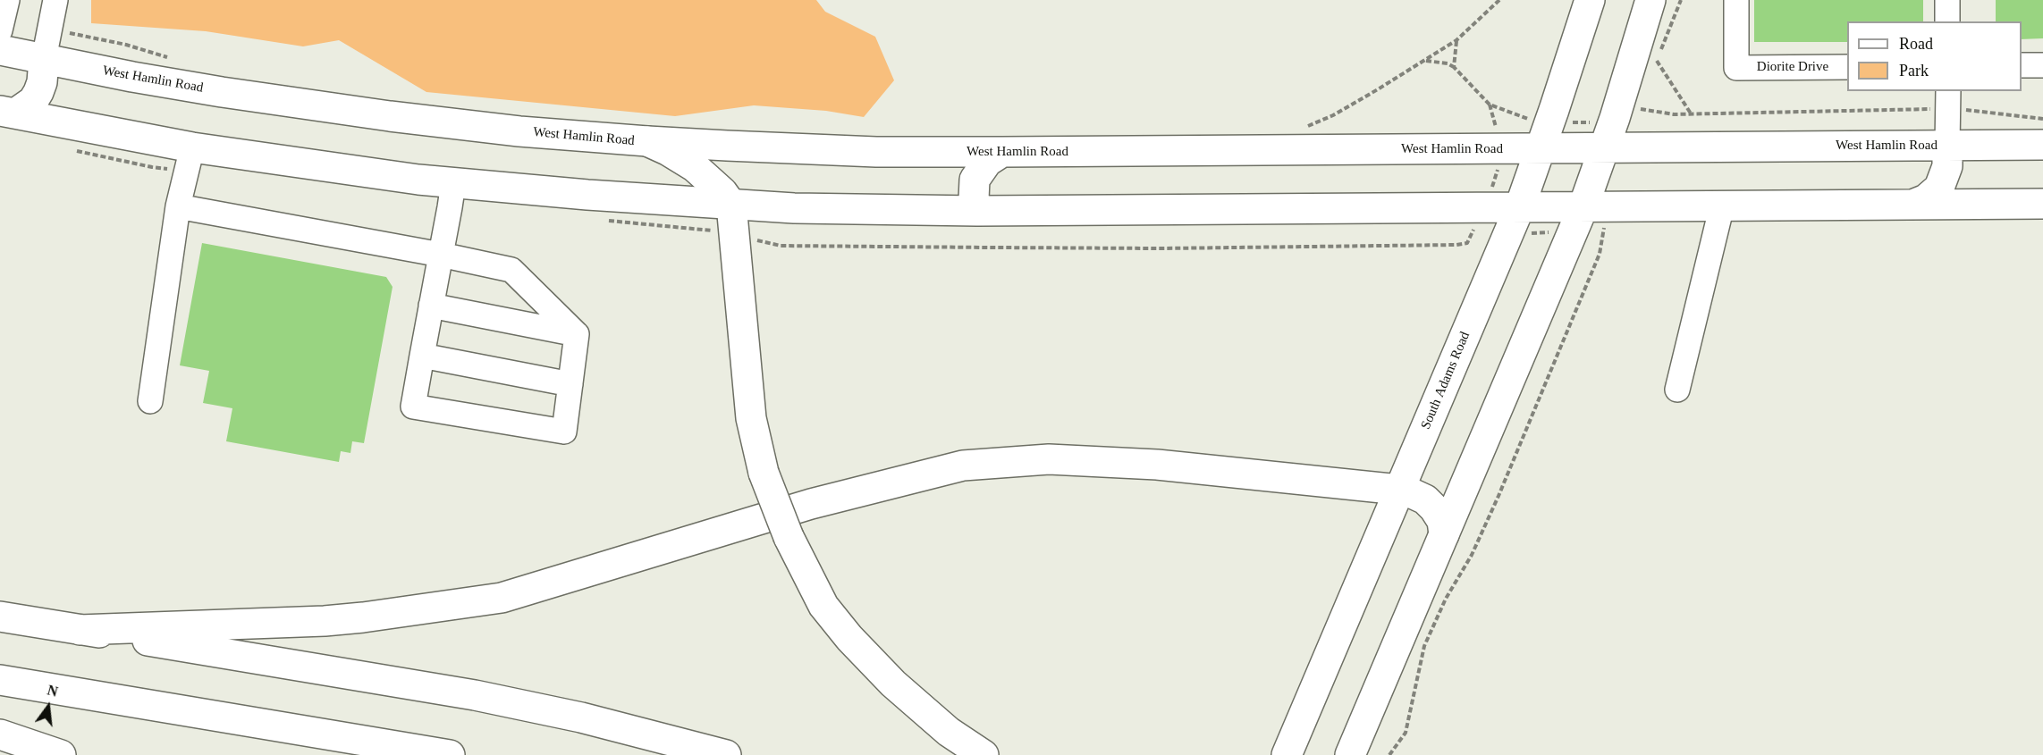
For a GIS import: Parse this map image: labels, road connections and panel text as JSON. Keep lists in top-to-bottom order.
{
  "streets": {
    "main road": ["West Hamlin Road", "South Adams Road"],
    "street": ["Diorite Drive"]
  },
  "crossings": [
    ["West Hamlin Road", "South Adams Road"]
  ],
  "legend": ["Road", "Park"],
  "north": "top"
}
